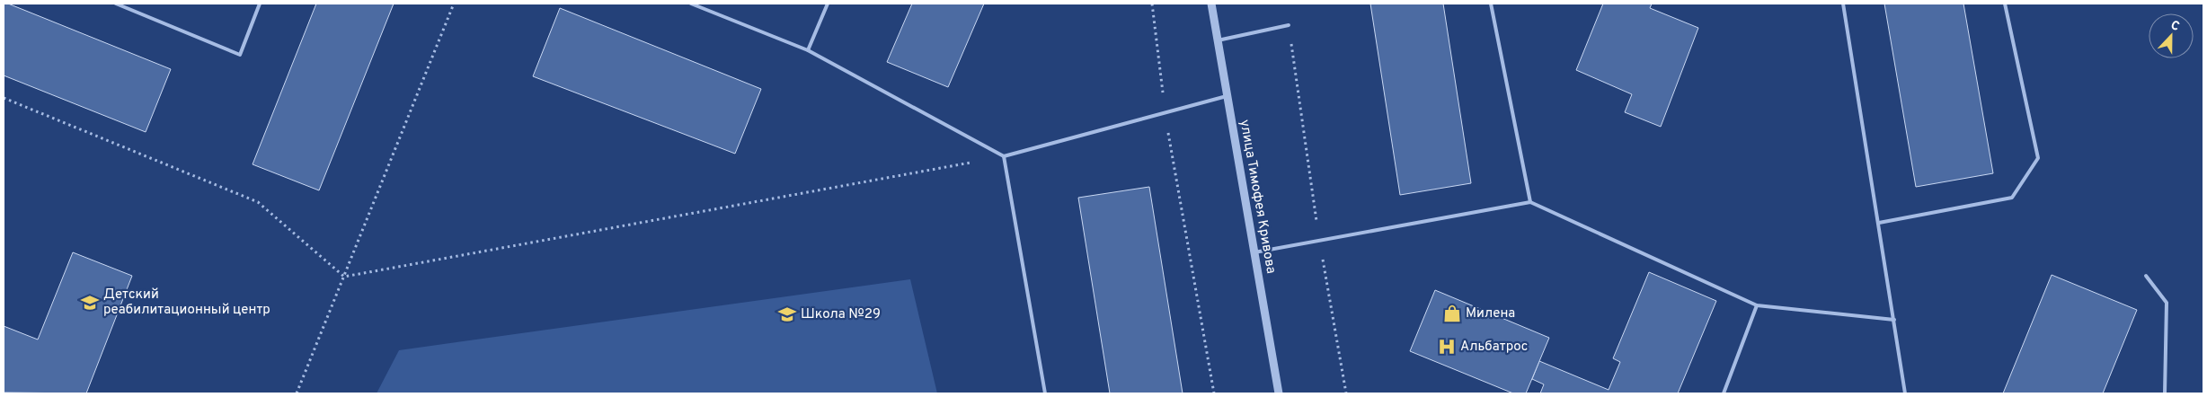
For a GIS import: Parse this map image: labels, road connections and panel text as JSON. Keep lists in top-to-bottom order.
{
  "streets": {
    "street": ["улица Тимофея Кривова"]
  },
  "places": {
    "school or university": ["Детский реабилитационный центр", "Школа №29"],
    "shop": ["Милена"],
    "hospital": ["Альбатрос"]
  },
  "north": "top"
}
